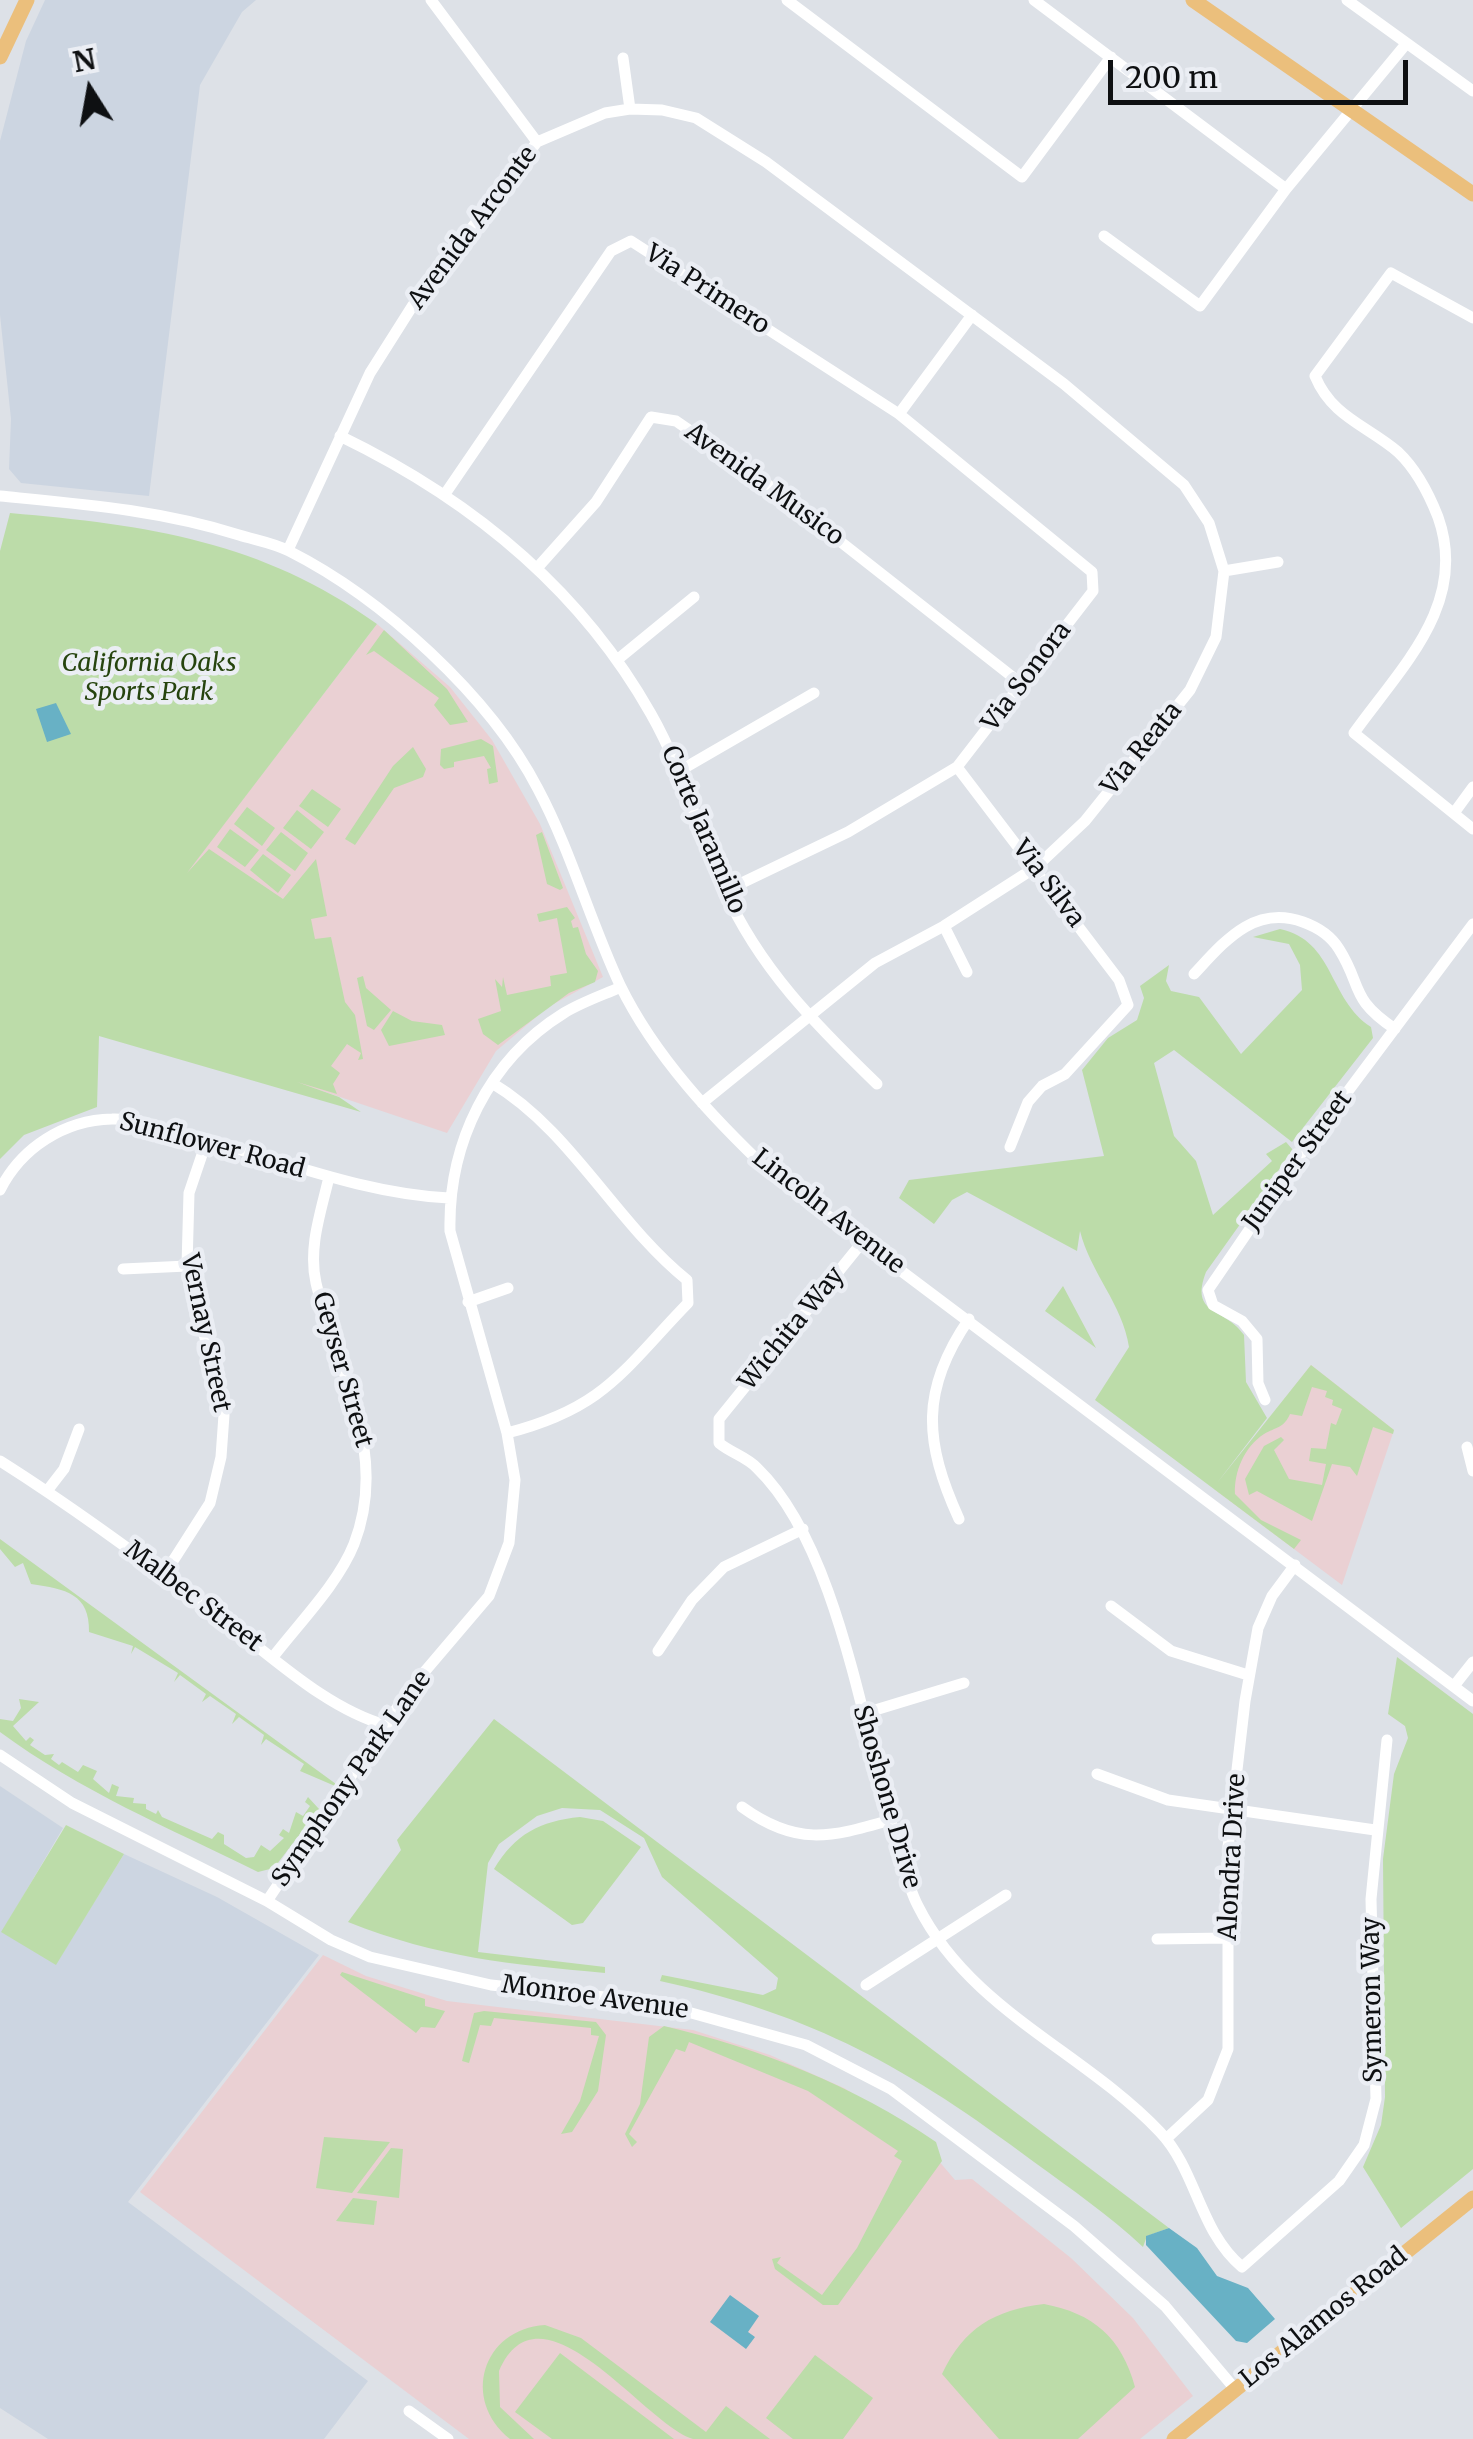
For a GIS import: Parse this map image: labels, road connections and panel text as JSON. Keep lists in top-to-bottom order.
{
  "streets": {
    "main road": ["Los Alamos Road"],
    "street": [
      "Avenida Arconte",
      "Via Primero",
      "Avenida Musico",
      "Via Sonora",
      "Via Reata",
      "Corte Jaramillo",
      "Via Silva",
      "Sunflower Road",
      "Juniper Street",
      "Lincoln Avenue",
      "Wichita Way",
      "Vernay Street",
      "Geyser Street",
      "Malbec Street",
      "Symphony Park Lane",
      "Shoshone Drive",
      "Alondra Drive",
      "Monroe Avenue",
      "Symeron Way"
    ]
  },
  "crossings": [
    ["Avenida Arconte", "Via Reata"],
    ["Avenida Arconte", "Corte Jaramillo"],
    ["Avenida Arconte", "Lincoln Avenue"],
    ["Via Primero", "Via Sonora"],
    ["Via Primero", "Corte Jaramillo"],
    ["Avenida Musico", "Via Sonora"],
    ["Avenida Musico", "Corte Jaramillo"],
    ["Via Sonora", "Corte Jaramillo"],
    ["Via Sonora", "Via Silva"],
    ["Via Reata", "Corte Jaramillo"],
    ["Via Reata", "Via Silva"],
    ["Via Reata", "Lincoln Avenue"],
    ["Sunflower Road", "Vernay Street"],
    ["Sunflower Road", "Geyser Street"],
    ["Sunflower Road", "Symphony Park Lane"],
    ["Lincoln Avenue", "Wichita Way"],
    ["Lincoln Avenue", "Symphony Park Lane"],
    ["Lincoln Avenue", "Alondra Drive"],
    ["Wichita Way", "Shoshone Drive"],
    ["Vernay Street", "Malbec Street"],
    ["Geyser Street", "Malbec Street"],
    ["Malbec Street", "Symphony Park Lane"],
    ["Symphony Park Lane", "Monroe Avenue"],
    ["Shoshone Drive", "Alondra Drive"],
    ["Shoshone Drive", "Symeron Way"],
    ["Monroe Avenue", "Los Alamos Road"]
  ],
  "parks": ["California Oaks Sports Park"],
  "scale_bar": "200 m",
  "north": "top"
}
